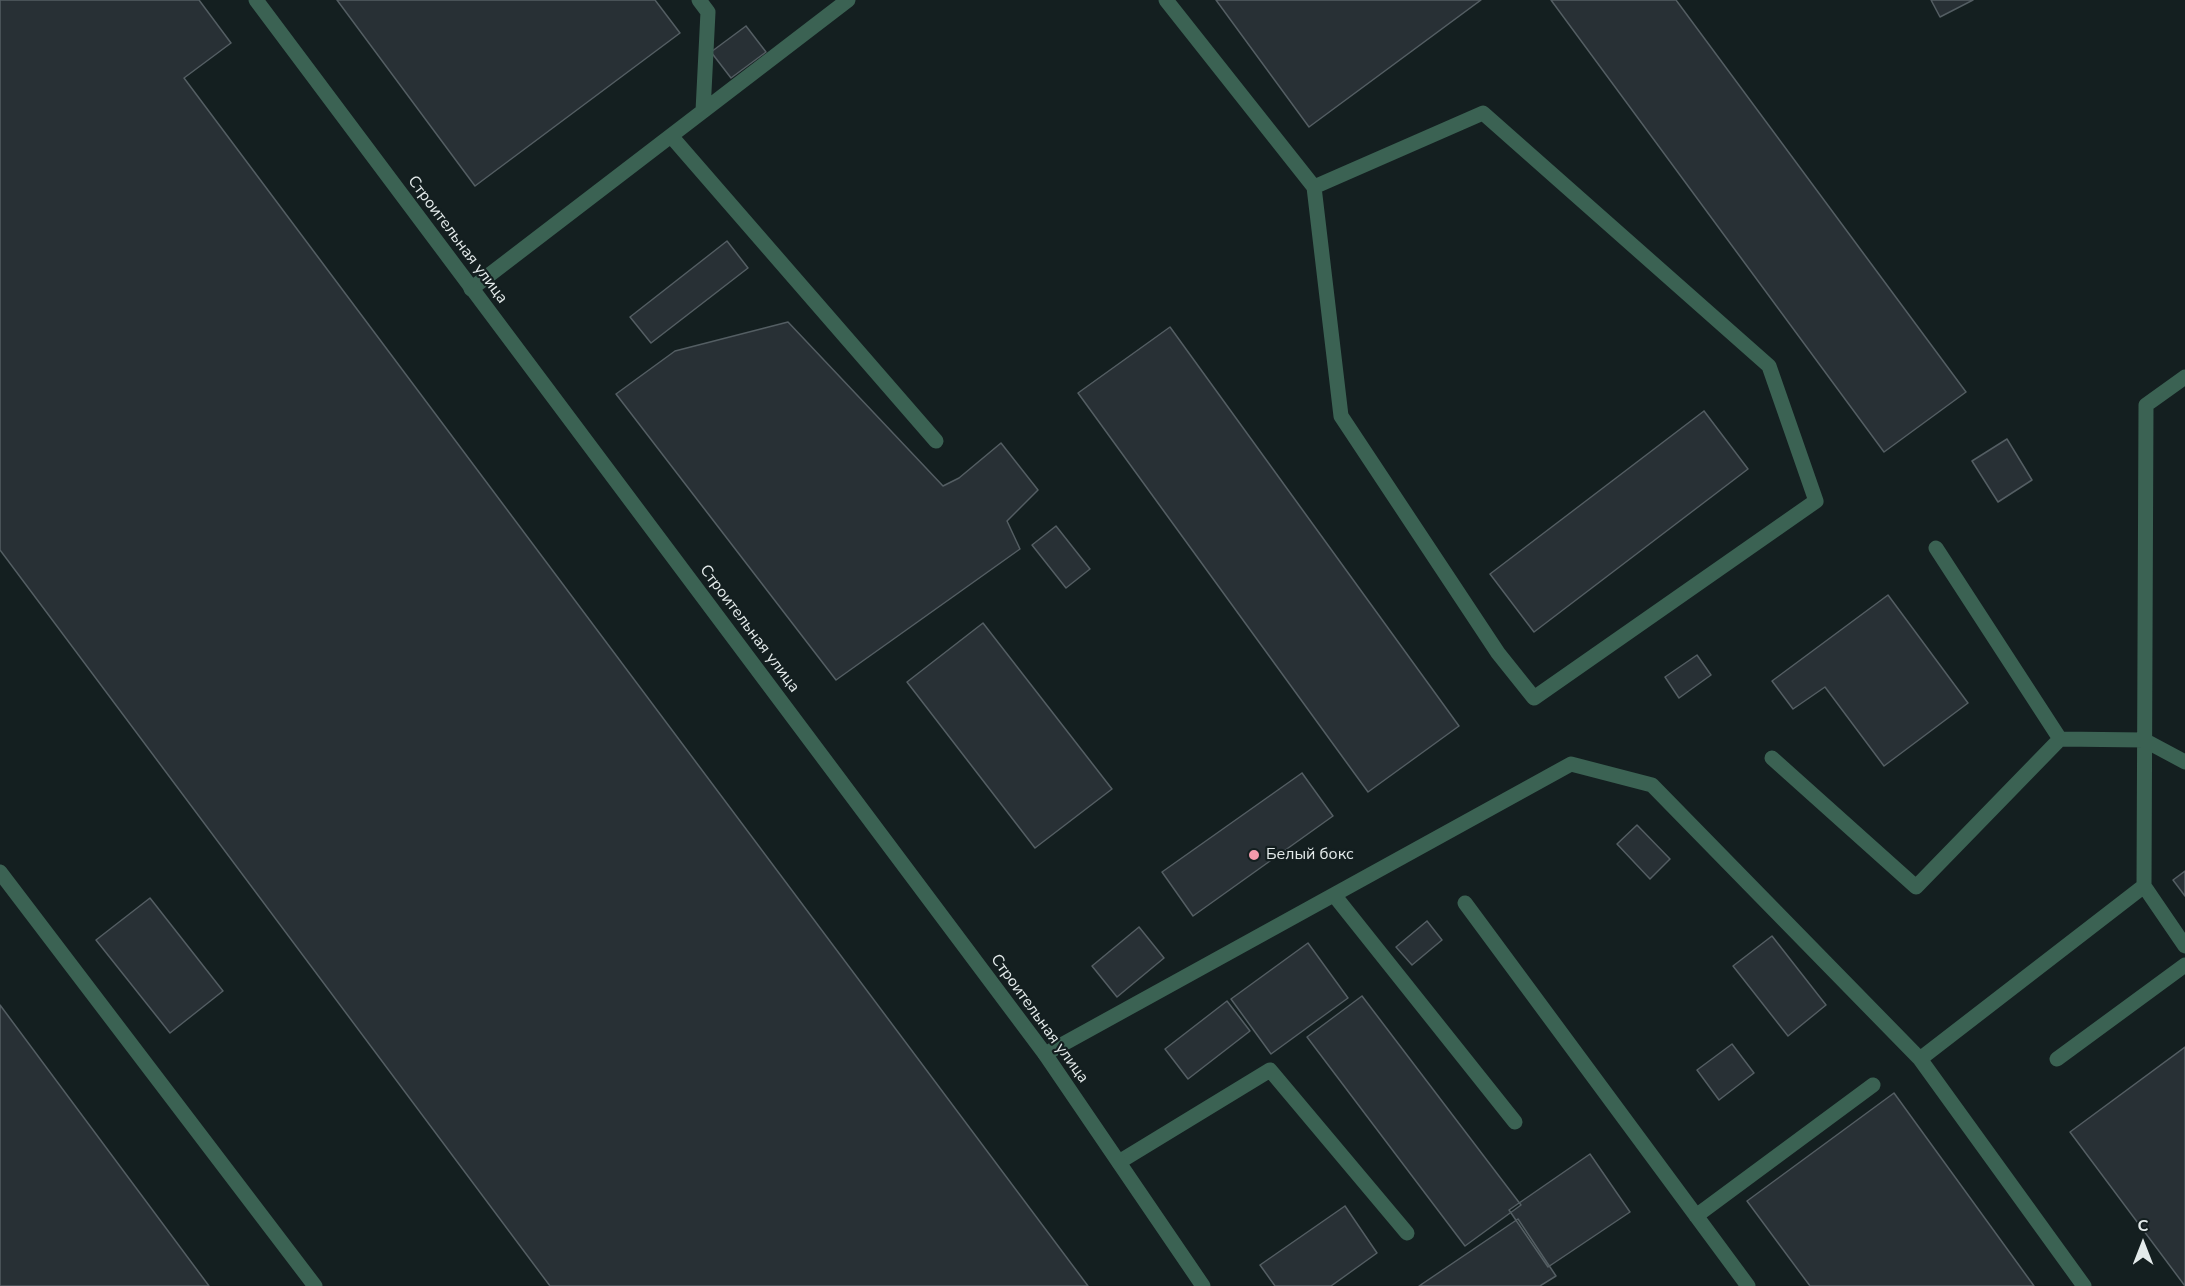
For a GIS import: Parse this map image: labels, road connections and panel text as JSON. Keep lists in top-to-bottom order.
{
  "streets": {
    "street": ["Строительная улица"]
  },
  "places": ["Белый бокс"],
  "north": "top"
}
